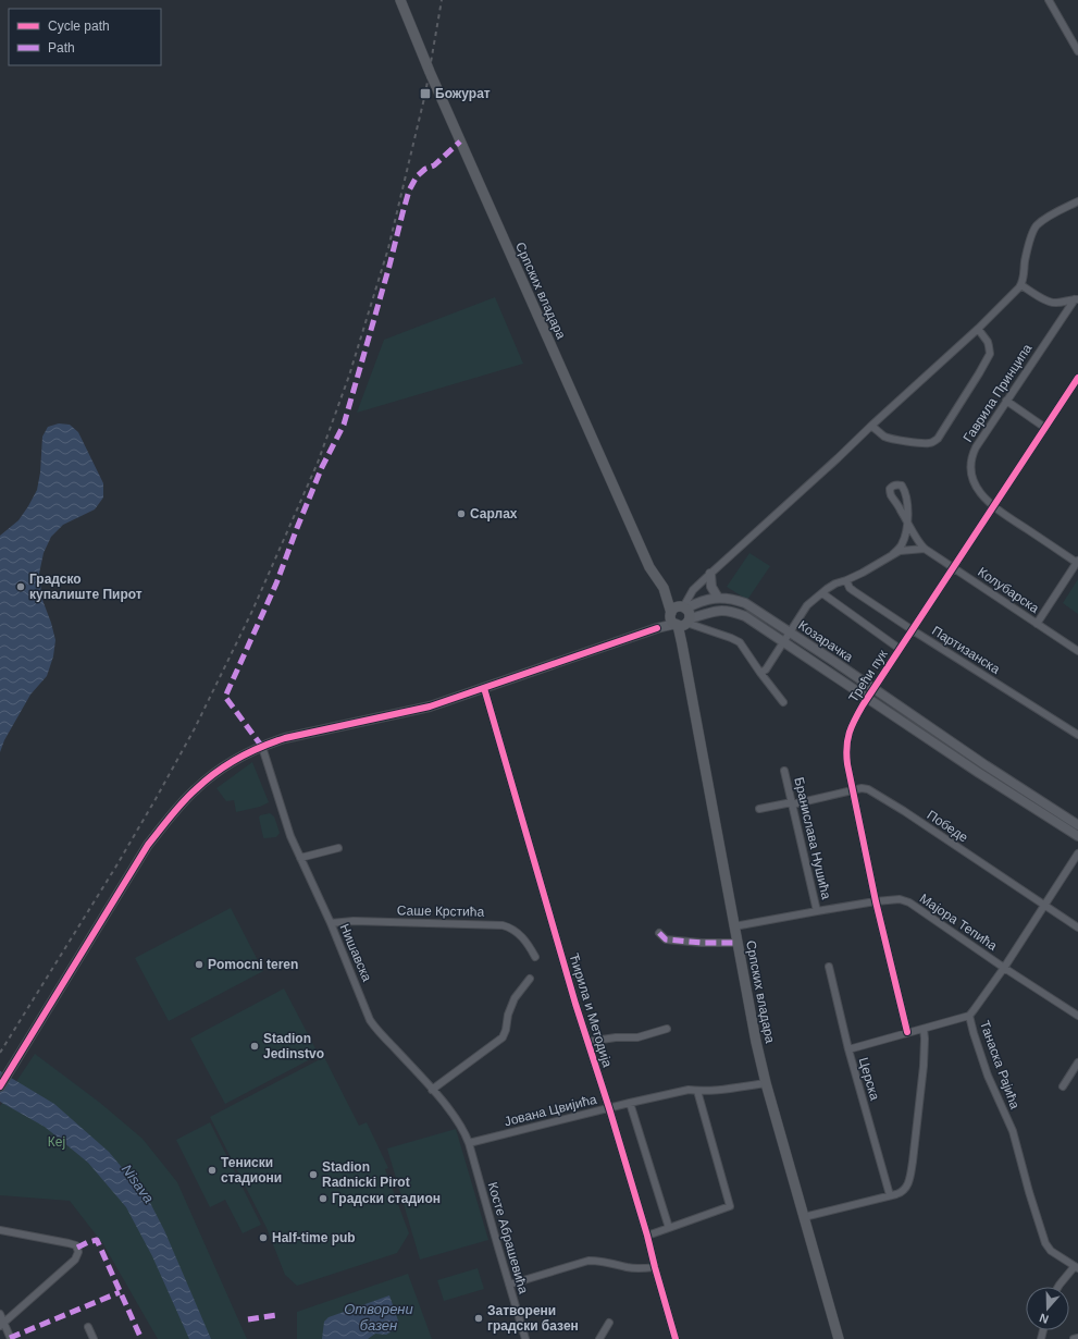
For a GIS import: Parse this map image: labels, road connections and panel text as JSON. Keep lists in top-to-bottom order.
{
  "streets": {
    "main road": ["Српских владара"],
    "street": [
      "Гаврила Принципа",
      "Колубарска",
      "Козарачка",
      "Партизанска",
      "Трећи пук",
      "Победе",
      "Бранислава Нушића",
      "Саше Крстића",
      "Мајора Тепића",
      "Нишавска",
      "Ћирила и Методија",
      "Танаска Рајића",
      "Церска",
      "Јована Цвијића",
      "Косте Абрашевића"
    ]
  },
  "crossings": [
    ["Српских владара", "Козарачка"],
    ["Српских владара", "Мајора Тепића"],
    ["Српских владара", "Јована Цвијића"],
    ["Гаврила Принципа", "Трећи пук"],
    ["Колубарска", "Козарачка"],
    ["Колубарска", "Партизанска"],
    ["Колубарска", "Трећи пук"],
    ["Козарачка", "Трећи пук"],
    ["Партизанска", "Трећи пук"],
    ["Трећи пук", "Победе"],
    ["Трећи пук", "Мајора Тепића"],
    ["Победе", "Бранислава Нушића"],
    ["Победе", "Танаска Рајића"],
    ["Бранислава Нушића", "Мајора Тепића"],
    ["Саше Крстића", "Нишавска"],
    ["Мајора Тепића", "Танаска Рајића"],
    ["Нишавска", "Јована Цвијића"],
    ["Нишавска", "Косте Абрашевића"],
    ["Ћирила и Методија", "Јована Цвијића"],
    ["Јована Цвијића", "Косте Абрашевића"]
  ],
  "water": ["Nisava", "Отворени базен"],
  "parks": ["Кеј"],
  "places": {
    "transit": ["Божурат"],
    "other": [
      "Сарлах",
      "Градско купалиште Пирот",
      "Pomocni teren",
      "Stadion Jedinstvo",
      "Тениски стадиони",
      "Stadion Radnicki Pirot",
      "Градски стадион",
      "Half-time pub",
      "Затворени градски базен"
    ]
  },
  "legend": ["Cycle path", "Path"],
  "north": "bottom"
}
